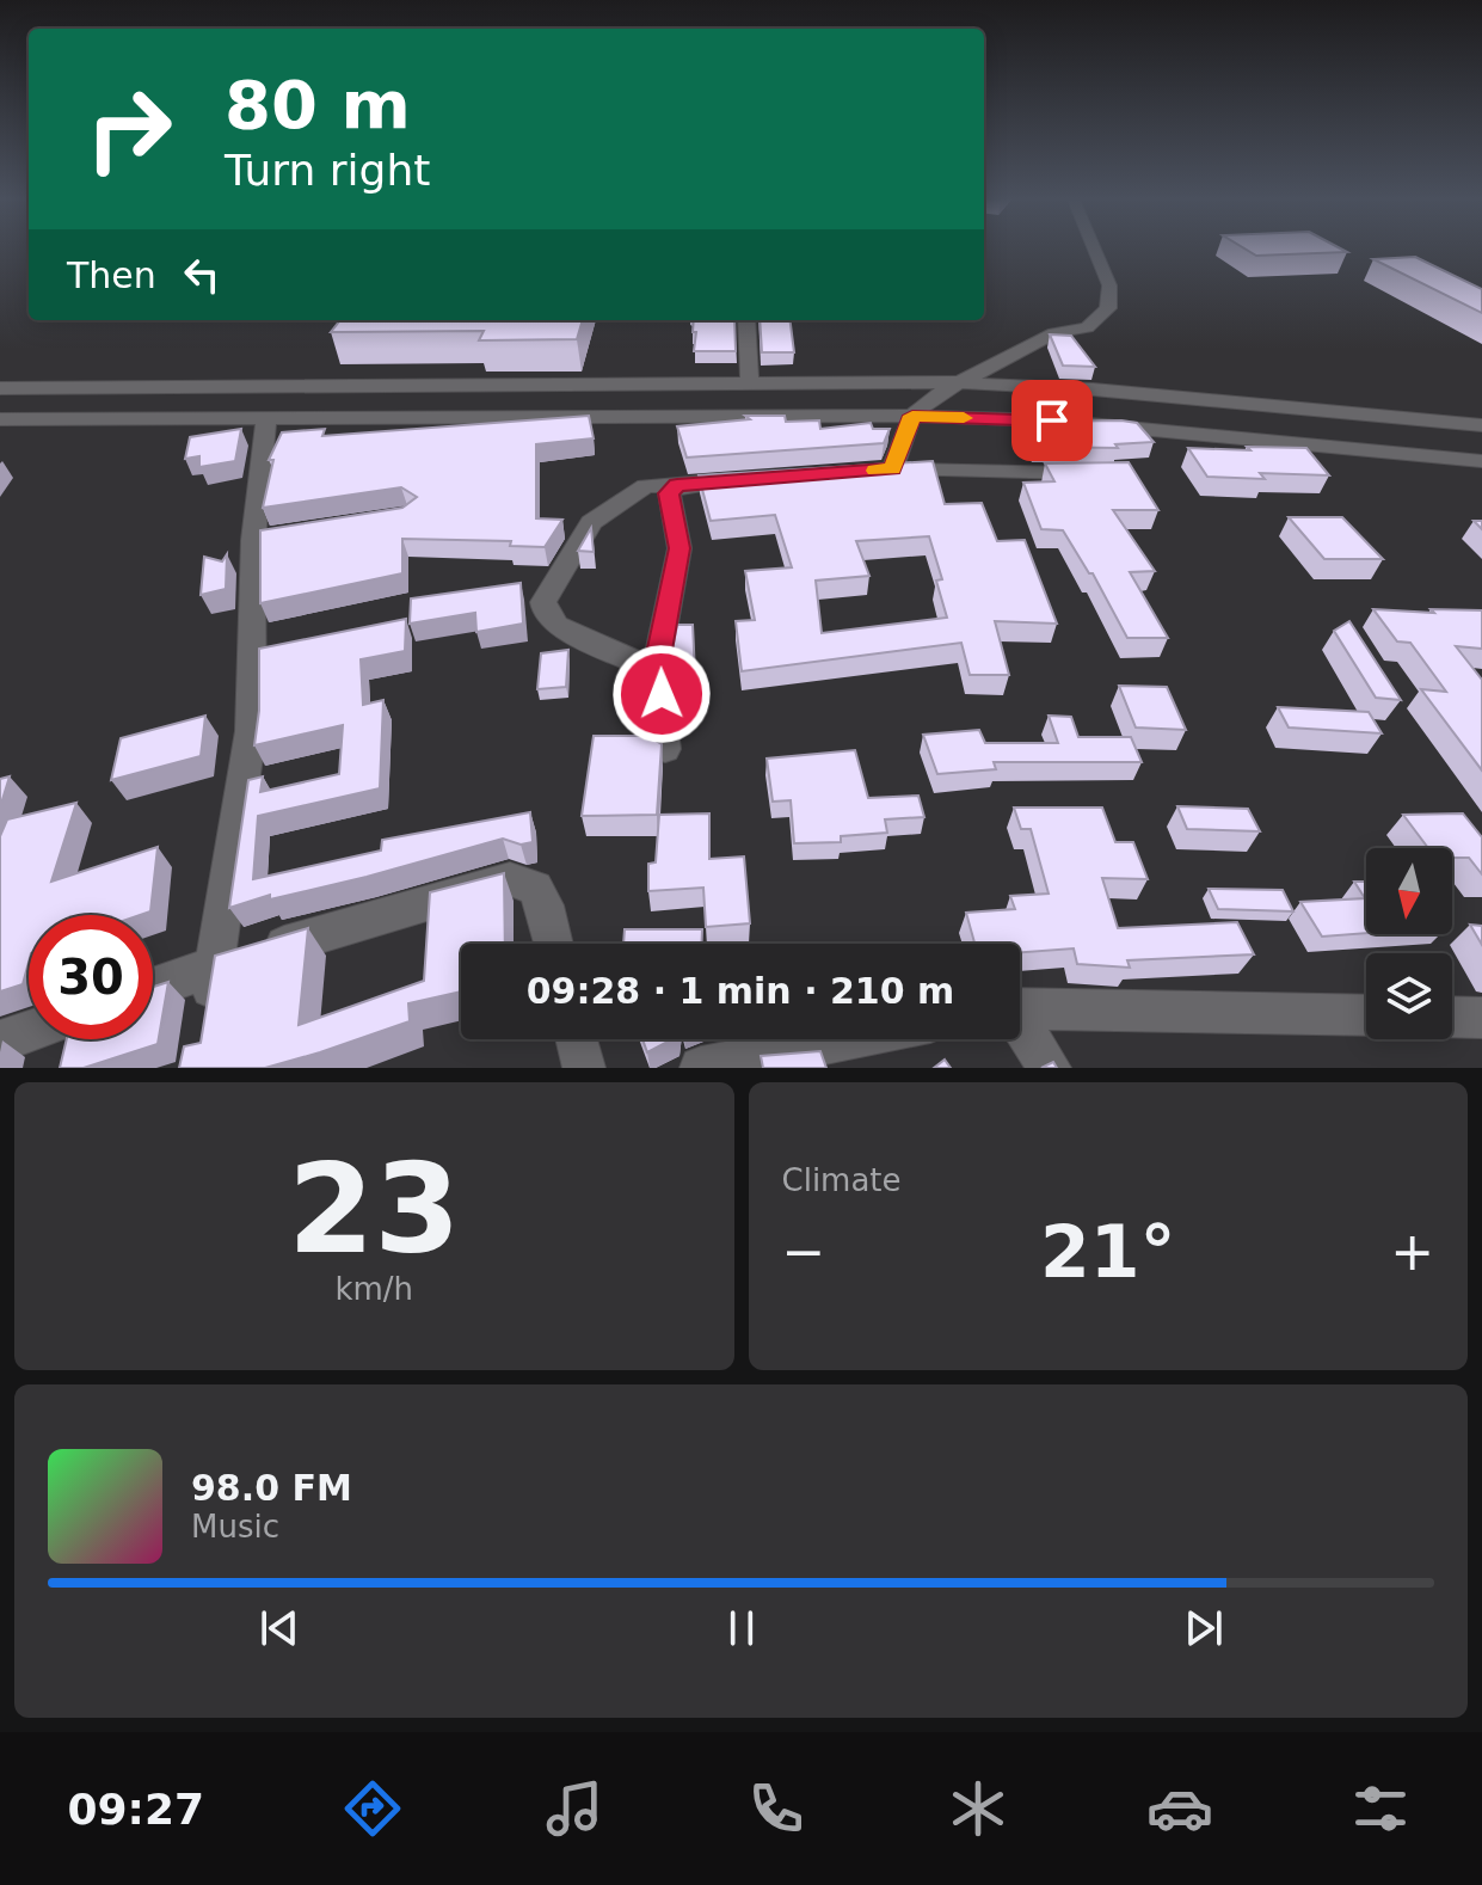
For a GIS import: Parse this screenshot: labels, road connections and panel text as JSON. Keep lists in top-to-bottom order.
{
  "north": "bottom",
  "page": {
    "turn": ["80 m", "Turn right"],
    "then": "Then",
    "limit": "30",
    "trip": "09:28 · 1 min · 210 m",
    "tile": [
      ["23", "km/h"],
      "Climate"
    ],
    "heat": ["−", "21°", "+"],
    "song": ["98.0 FM", "Music"],
    "tabs": "09:27"
  }
}
